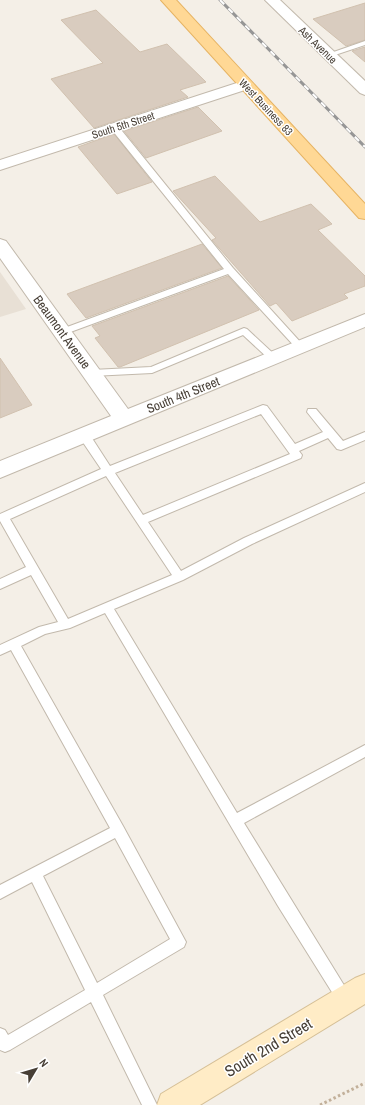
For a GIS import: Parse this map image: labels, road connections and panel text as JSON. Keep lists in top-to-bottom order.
{
  "streets": {
    "main road": ["West Business 83", "South 2nd Street"],
    "street": [
      "Ash Avenue",
      "South 5th Street",
      "Beaumont Avenue",
      "South 4th Street"
    ]
  },
  "crossings": [
    ["West Business 83", "South 5th Street"],
    ["Beaumont Avenue", "South 4th Street"]
  ],
  "north": "top right"
}
